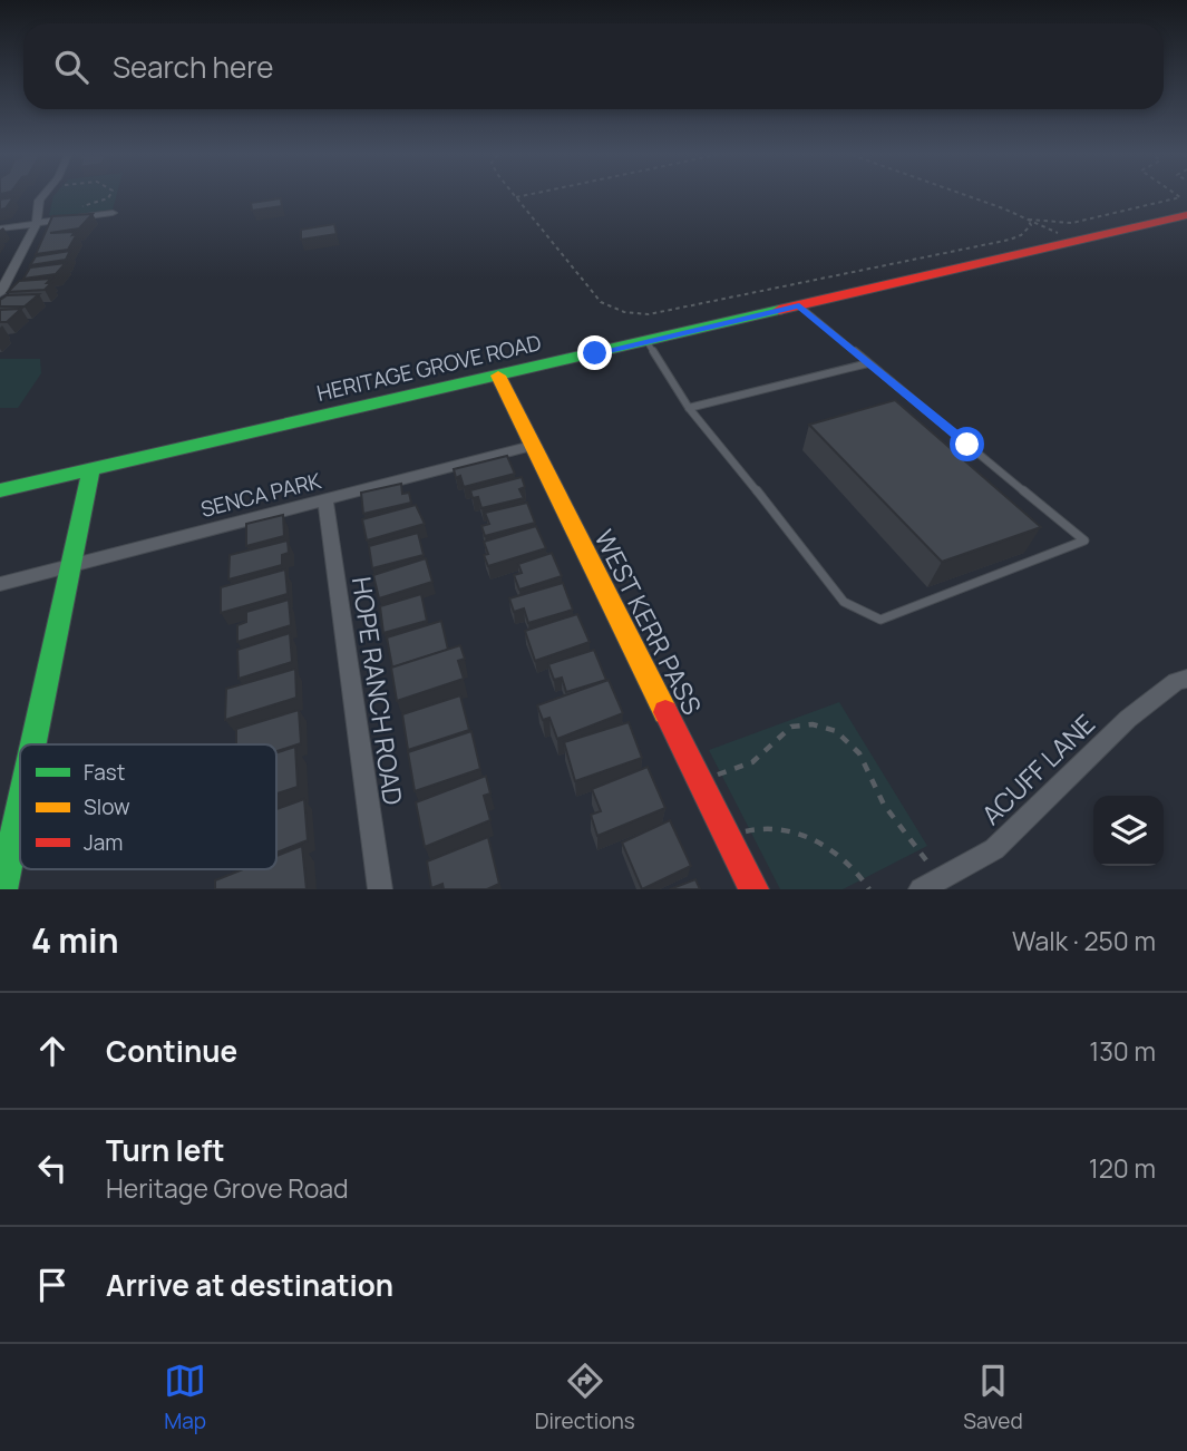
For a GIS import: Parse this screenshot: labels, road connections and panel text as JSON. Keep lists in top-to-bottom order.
{
  "streets": {
    "street": [
      "HERITAGE GROVE ROAD",
      "SENCA PARK",
      "WEST KERR PASS",
      "HOPE RANCH ROAD",
      "ACUFF LANE"
    ]
  },
  "crossings": [
    ["HERITAGE GROVE ROAD", "WEST KERR PASS"],
    ["SENCA PARK", "WEST KERR PASS"],
    ["SENCA PARK", "HOPE RANCH ROAD"]
  ],
  "legend": ["Fast", "Slow", "Jam"],
  "page": {
    "search": "Search here",
    "heading": ["4 min", "Walk · 250 m"],
    "list": [
      ["Continue", "130 m"],
      ["Turn left", "Heritage Grove Road", "120 m"],
      "Arrive at destination"
    ],
    "nav": ["Map", "Directions", "Saved"]
  }
}
